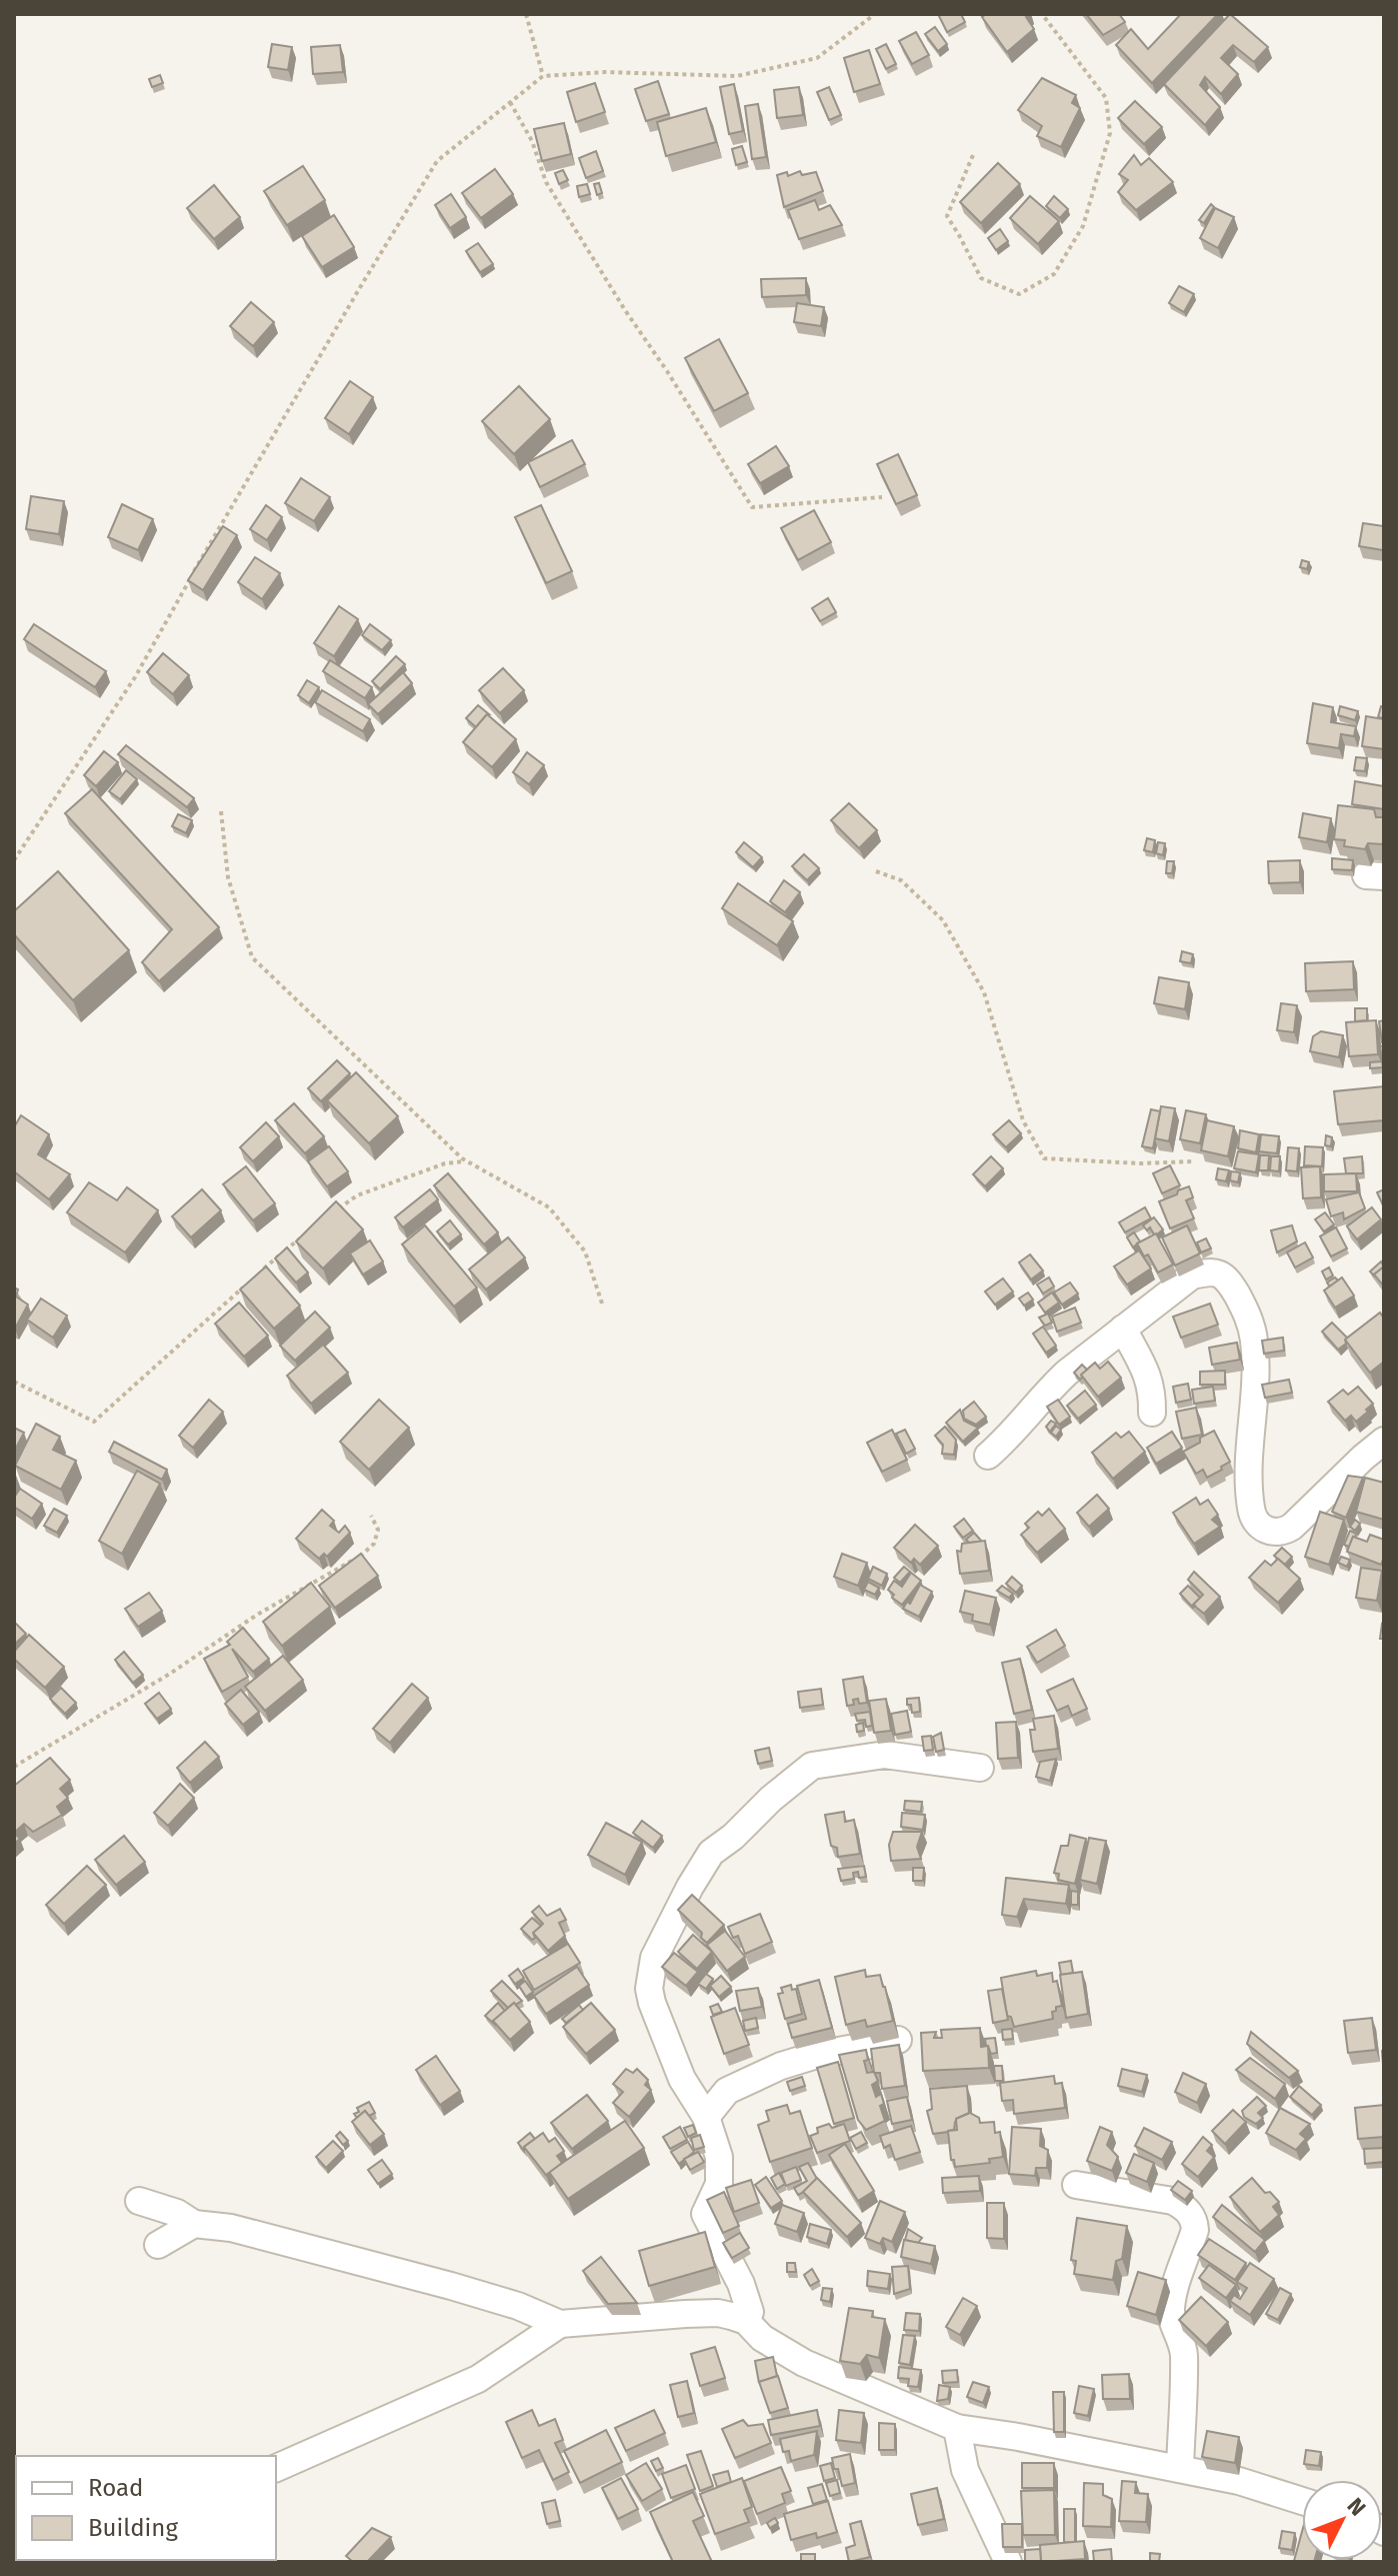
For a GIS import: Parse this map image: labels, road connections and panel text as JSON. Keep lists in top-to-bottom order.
{
  "legend": ["Road", "Building"],
  "north": "top right"
}
